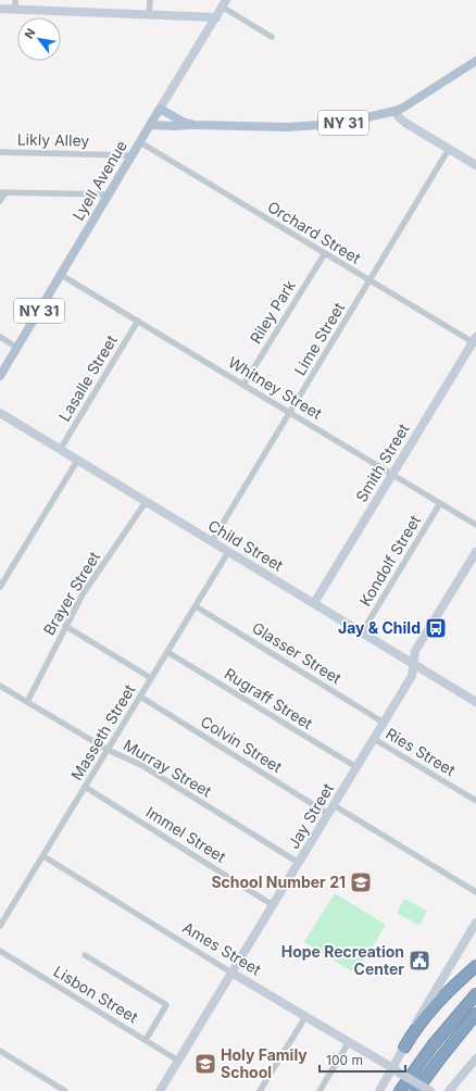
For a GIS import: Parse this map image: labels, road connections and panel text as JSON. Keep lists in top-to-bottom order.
{
  "streets": {
    "main road": ["NY 31", "Lyell Avenue"],
    "street": [
      "Likly Alley",
      "Orchard Street",
      "Riley Park",
      "Lime Street",
      "Lasalle Street",
      "Whitney Street",
      "Smith Street",
      "Child Street",
      "Kondolf Street",
      "Brayer Street",
      "Glasser Street",
      "Rugraff Street",
      "Masseth Street",
      "Colvin Street",
      "Ries Street",
      "Murray Street",
      "Jay Street",
      "Immel Street",
      "Ames Street",
      "Lisbon Street"
    ]
  },
  "crossings": [
    ["NY 31", "Lyell Avenue"],
    ["Likly Alley", "Lyell Avenue"],
    ["Lyell Avenue", "Orchard Street"],
    ["Lyell Avenue", "Whitney Street"],
    ["Orchard Street", "Riley Park"],
    ["Orchard Street", "Lime Street"],
    ["Orchard Street", "Smith Street"],
    ["Riley Park", "Whitney Street"],
    ["Lime Street", "Whitney Street"],
    ["Lime Street", "Child Street"],
    ["Lasalle Street", "Whitney Street"],
    ["Lasalle Street", "Child Street"],
    ["Whitney Street", "Smith Street"],
    ["Whitney Street", "Kondolf Street"],
    ["Smith Street", "Child Street"],
    ["Child Street", "Kondolf Street"],
    ["Child Street", "Brayer Street"],
    ["Child Street", "Masseth Street"],
    ["Child Street", "Jay Street"],
    ["Brayer Street", "Murray Street"],
    ["Glasser Street", "Masseth Street"],
    ["Glasser Street", "Jay Street"],
    ["Rugraff Street", "Masseth Street"],
    ["Rugraff Street", "Jay Street"],
    ["Masseth Street", "Colvin Street"],
    ["Masseth Street", "Murray Street"],
    ["Masseth Street", "Immel Street"],
    ["Masseth Street", "Ames Street"],
    ["Colvin Street", "Jay Street"],
    ["Ries Street", "Jay Street"],
    ["Murray Street", "Jay Street"],
    ["Jay Street", "Immel Street"],
    ["Jay Street", "Ames Street"],
    ["Jay Street", "Lisbon Street"]
  ],
  "places": {
    "bus stop": ["Jay & Child"],
    "school or university": ["School Number 21", "Holy Family School"],
    "public building": ["Hope Recreation Center"]
  },
  "scale_bar": "100 m",
  "north": "top left"
}
